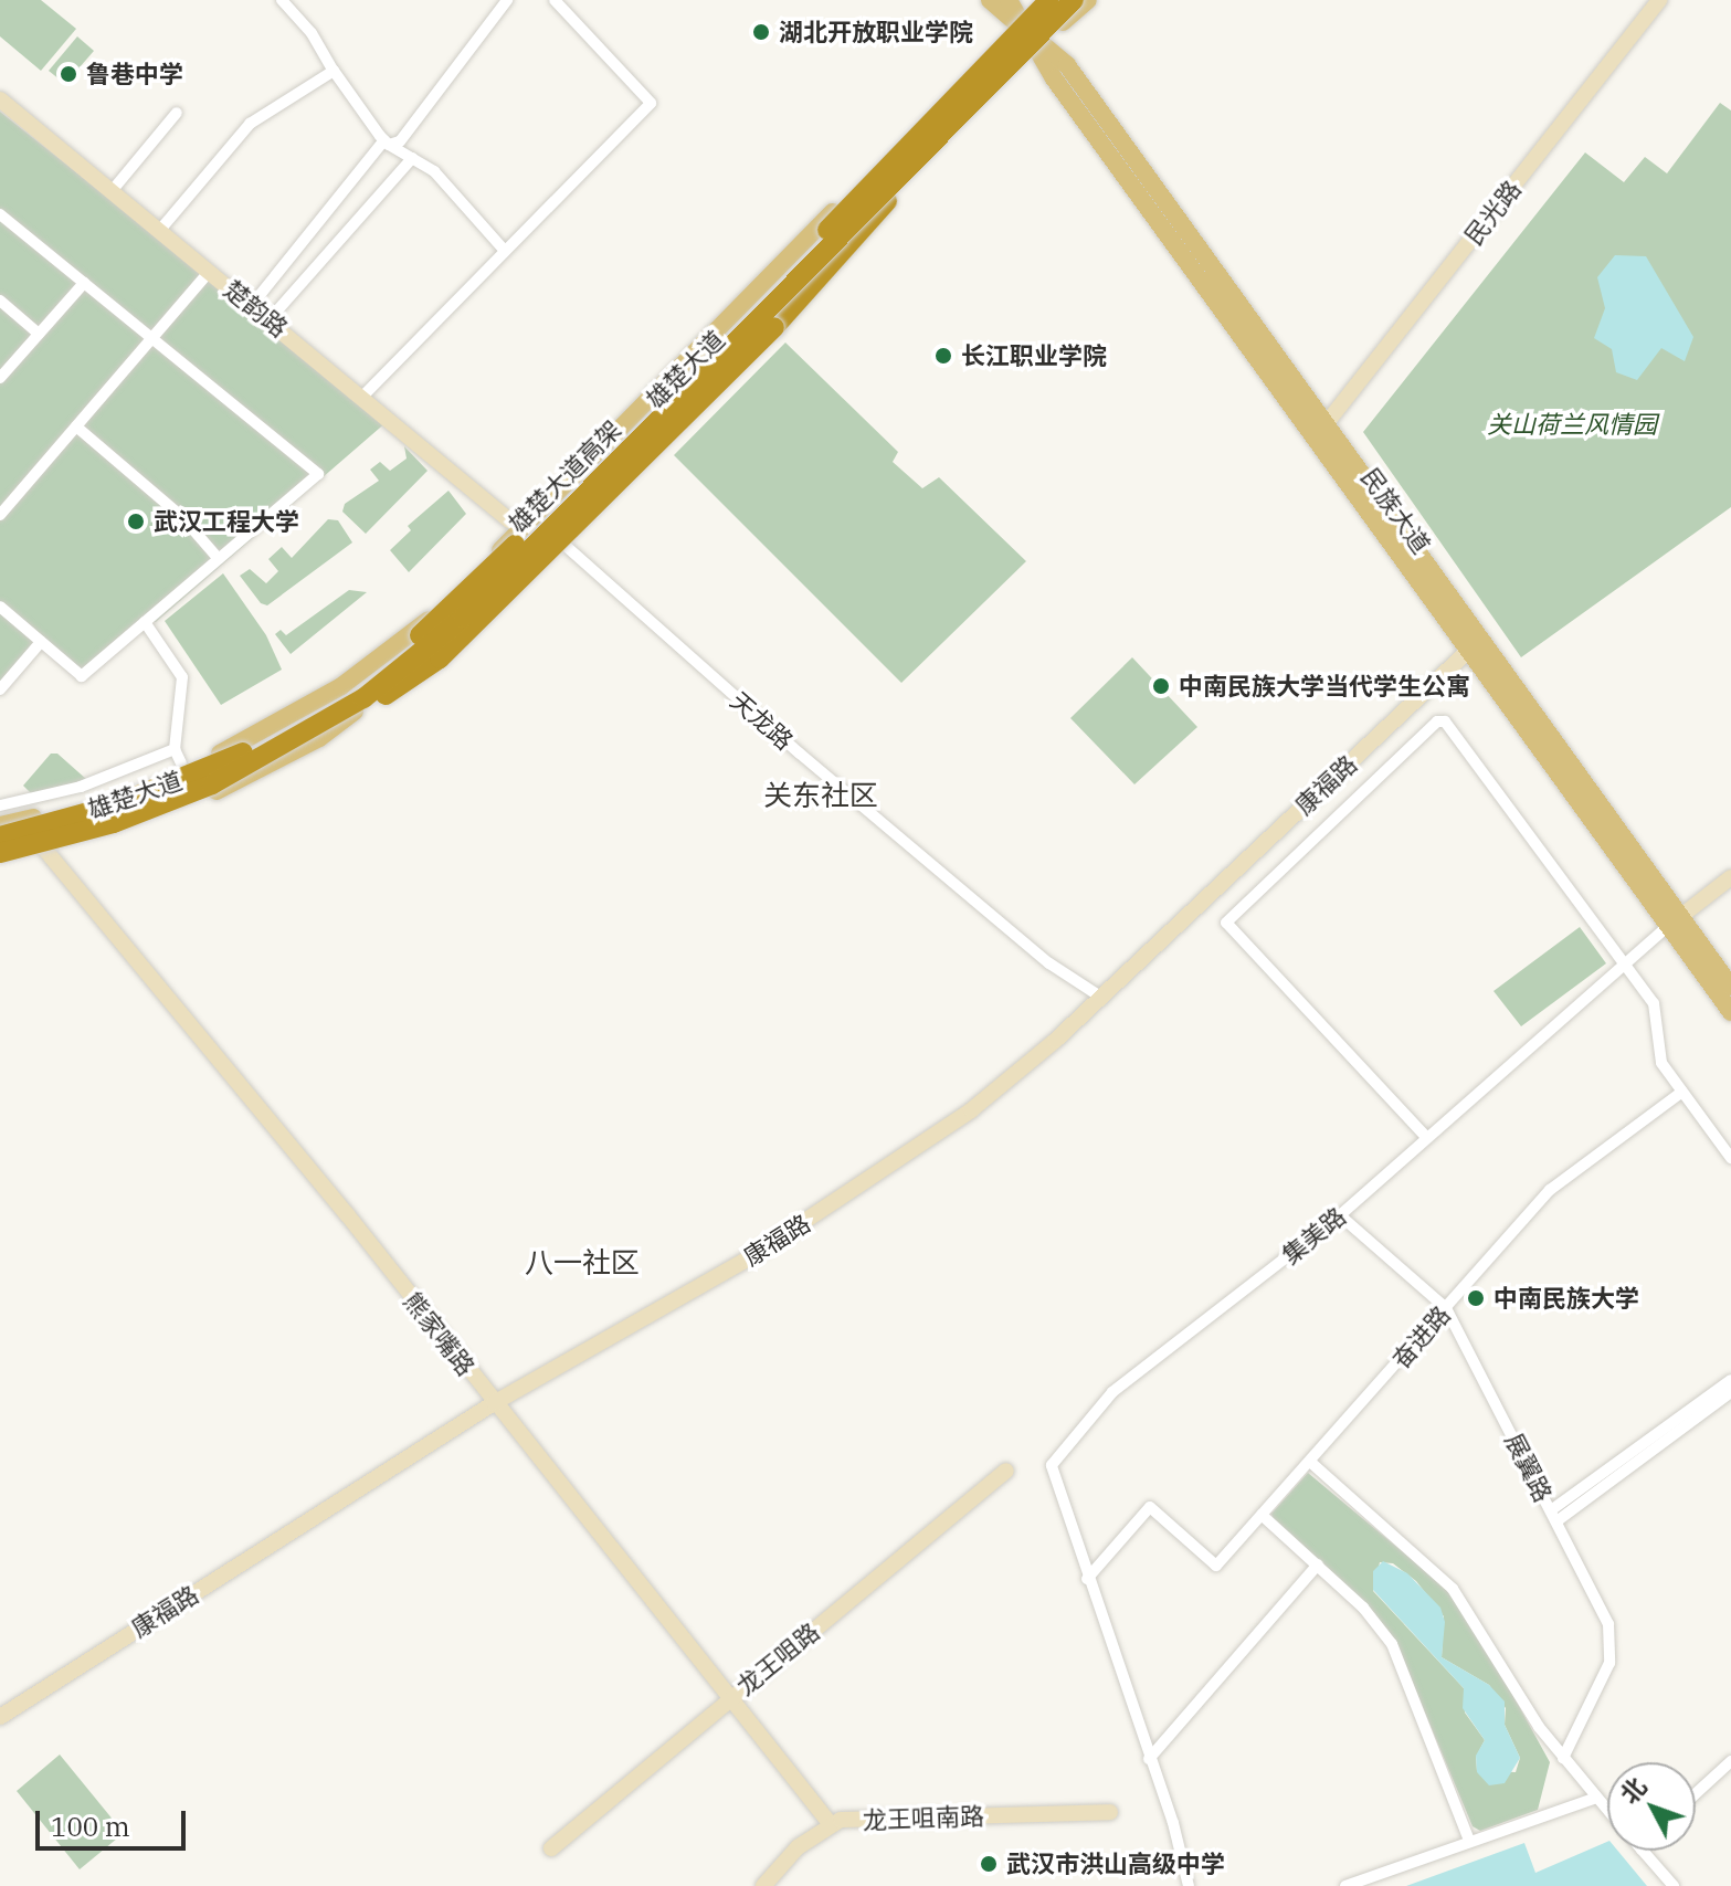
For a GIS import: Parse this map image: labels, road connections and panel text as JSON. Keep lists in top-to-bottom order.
{
  "streets": {
    "highway": ["雄楚大道高架"],
    "main road": ["雄楚大道", "民族大道"],
    "street": [
      "民光路",
      "楚韵路",
      "天龙路",
      "康福路",
      "集美路",
      "熊家嘴路",
      "奋进路",
      "展翼路",
      "龙王咀路",
      "龙王咀南路"
    ]
  },
  "crossings": [
    ["民光路", "民族大道"],
    ["雄楚大道", "雄楚大道高架"],
    ["雄楚大道", "民族大道"],
    ["雄楚大道", "天龙路"],
    ["雄楚大道", "熊家嘴路"],
    ["民族大道", "康福路"],
    ["民族大道", "集美路"],
    ["天龙路", "康福路"],
    ["康福路", "熊家嘴路"],
    ["集美路", "奋进路"],
    ["集美路", "展翼路"],
    ["熊家嘴路", "龙王咀路"],
    ["熊家嘴路", "龙王咀南路"],
    ["奋进路", "展翼路"]
  ],
  "districts": ["关东社区", "八一社区"],
  "parks": ["关山荷兰风情园"],
  "places": [
    "湖北开放职业学院",
    "鲁巷中学",
    "长江职业学院",
    "武汉工程大学",
    "中南民族大学当代学生公寓",
    "中南民族大学",
    "武汉市洪山高级中学"
  ],
  "scale_bar": "100 m",
  "north": "top left"
}
